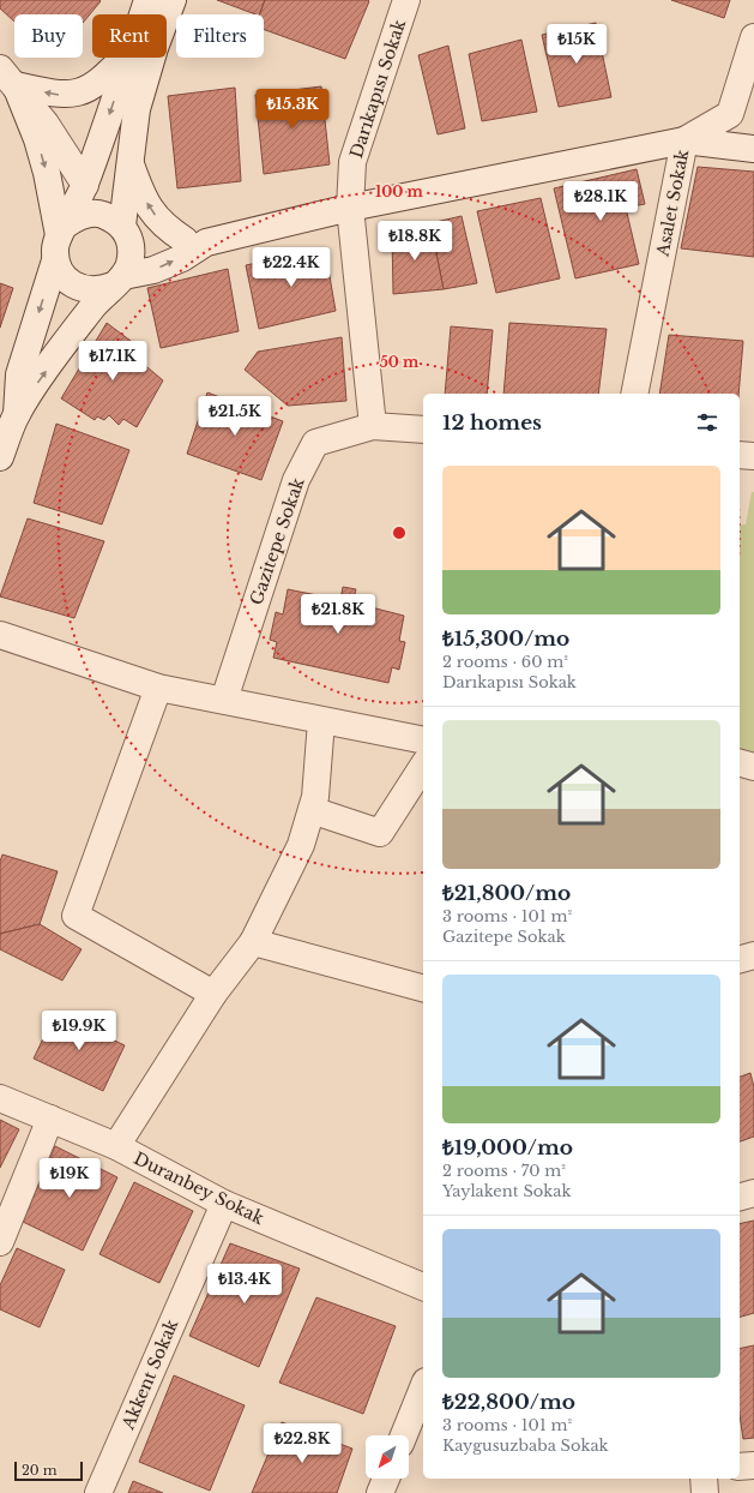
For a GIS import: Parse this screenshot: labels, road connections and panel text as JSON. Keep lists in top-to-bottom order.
{
  "streets": {
    "street": [
      "Darıkapısı Sokak",
      "Asalet Sokak",
      "Gazitepe Sokak",
      "Duranbey Sokak",
      "Akkent Sokak"
    ]
  },
  "crossings": [
    ["Darıkapısı Sokak", "Gazitepe Sokak"],
    ["Duranbey Sokak", "Akkent Sokak"]
  ],
  "scale_bar": "20 m",
  "north": "bottom left",
  "page": {
    "chip": ["Buy", "Rent", "Filters"],
    "price": [
      "₺15K",
      "₺15.3K",
      "₺28.1K",
      "₺18.8K",
      "₺22.4K",
      "₺17.1K",
      "₺21.5K",
      "₺21.8K",
      "₺19.9K",
      "₺19K",
      "₺13.4K",
      "₺22.8K"
    ],
    "heading": "12 homes",
    "list": [
      {
        "name": "₺15,300/mo",
        "note": "2 rooms · 60 m² · Darıkapısı Sokak"
      },
      {
        "name": "₺21,800/mo",
        "note": "3 rooms · 101 m² · Gazitepe Sokak"
      },
      {
        "name": "₺19,000/mo",
        "note": "2 rooms · 70 m² · Yaylakent Sokak"
      },
      {
        "name": "₺22,800/mo",
        "note": "3 rooms · 101 m² · Kaygusuzbaba Sokak"
      }
    ],
    "scale": "20 m"
  },
  "rings": ["100 m", "50 m"]
}
